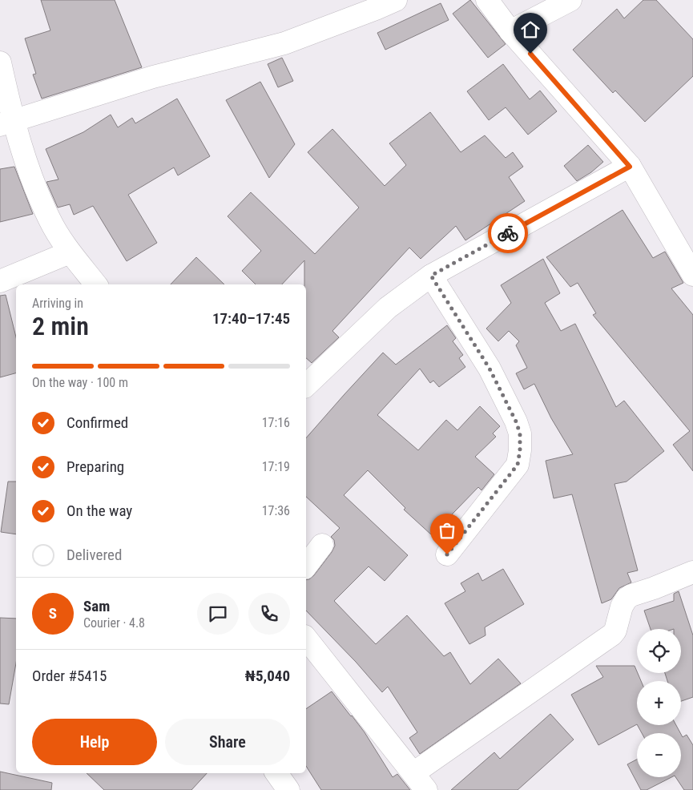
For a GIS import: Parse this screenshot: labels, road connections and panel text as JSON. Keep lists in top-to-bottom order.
{
  "page": {
    "heading": ["2 min", "Arriving in", "17:40–17:45"],
    "panel": [
      "Sam",
      "Courier · 4.8",
      "Order #5415",
      "₦5,040"
    ],
    "bar": "On the way · 100 m",
    "list": [
      ["Confirmed", "17:16"],
      ["Preparing", "17:19"],
      ["On the way", "17:36"],
      "Delivered"
    ],
    "round": "S",
    "map_buttons": ["+", "−"],
    "buttons": ["Help", "Share"]
  }
}
